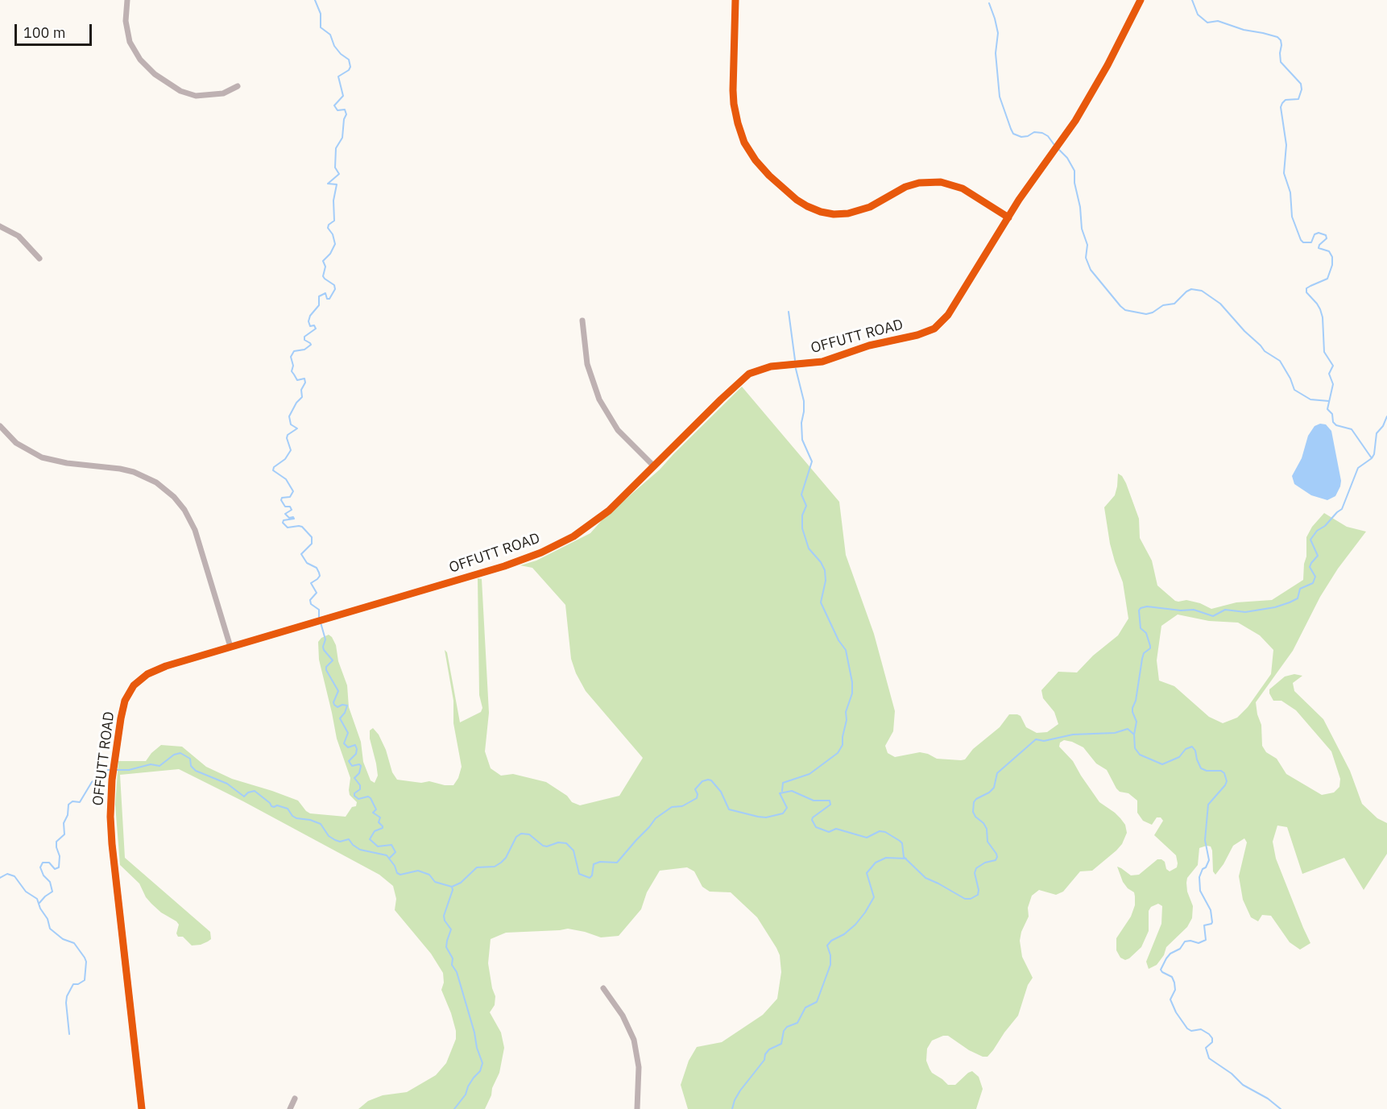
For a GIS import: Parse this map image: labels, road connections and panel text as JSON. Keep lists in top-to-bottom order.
{
  "streets": {
    "street": ["OFFUTT ROAD"]
  },
  "scale_bar": "100 m"
}
